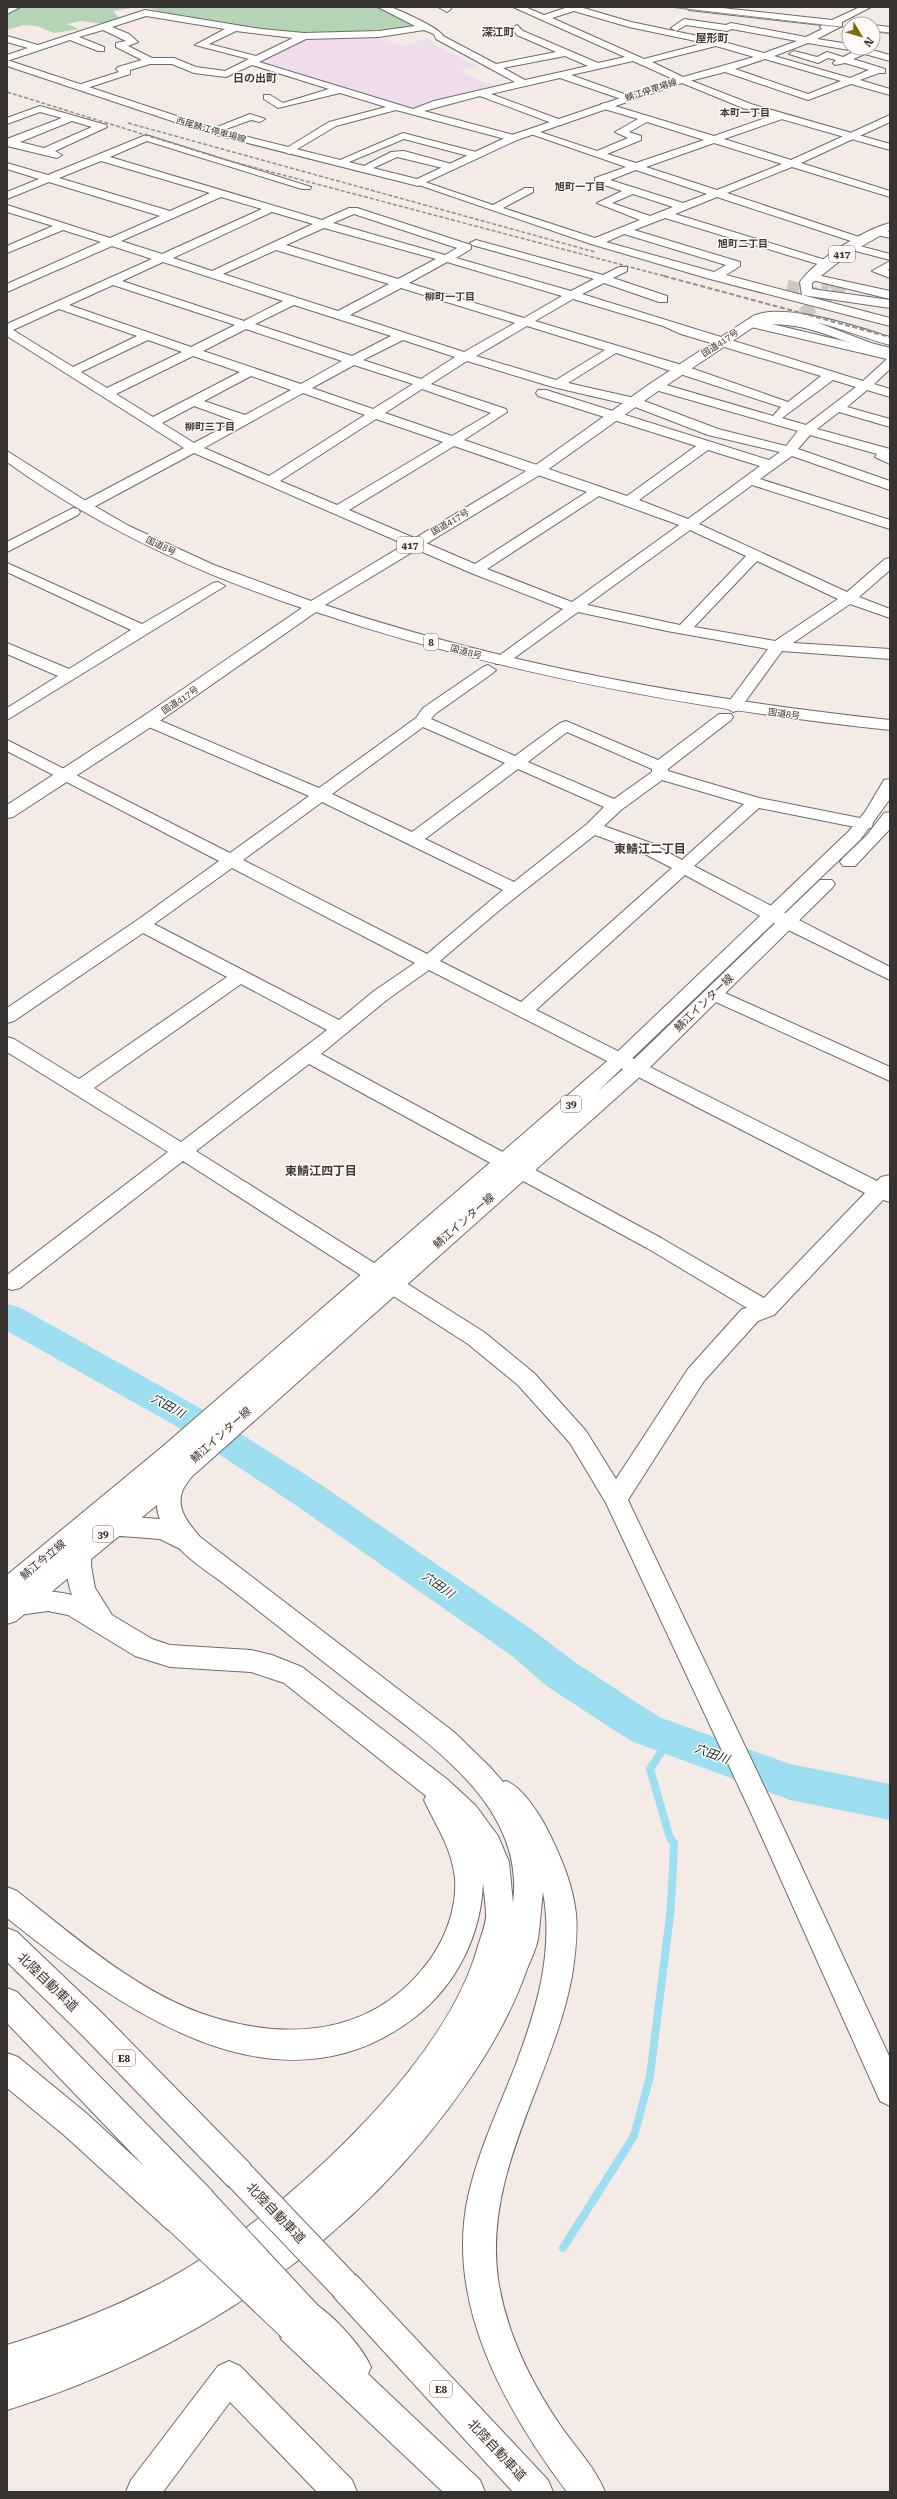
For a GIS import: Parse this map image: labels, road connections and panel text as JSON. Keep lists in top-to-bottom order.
{
  "streets": {
    "main road": [
      "鯖江停車場線",
      "西尾鯖江停車場線",
      "417",
      "国道417号",
      "国道8号",
      "8",
      "鯖江インター線",
      "39",
      "鯖江今立線",
      "北陸自動車道",
      "E8"
    ]
  },
  "crossings": [
    ["鯖江停車場線", "西尾鯖江停車場線"],
    ["国道417号", "国道8号"],
    ["鯖江インター線", "鯖江今立線"]
  ],
  "districts": [
    "深江町",
    "屋形町",
    "日の出町",
    "本町一丁目",
    "旭町一丁目",
    "旭町二丁目",
    "柳町一丁目",
    "柳町三丁目",
    "東鯖江二丁目",
    "東鯖江四丁目"
  ],
  "water": ["穴田川"],
  "north": "bottom right"
}
